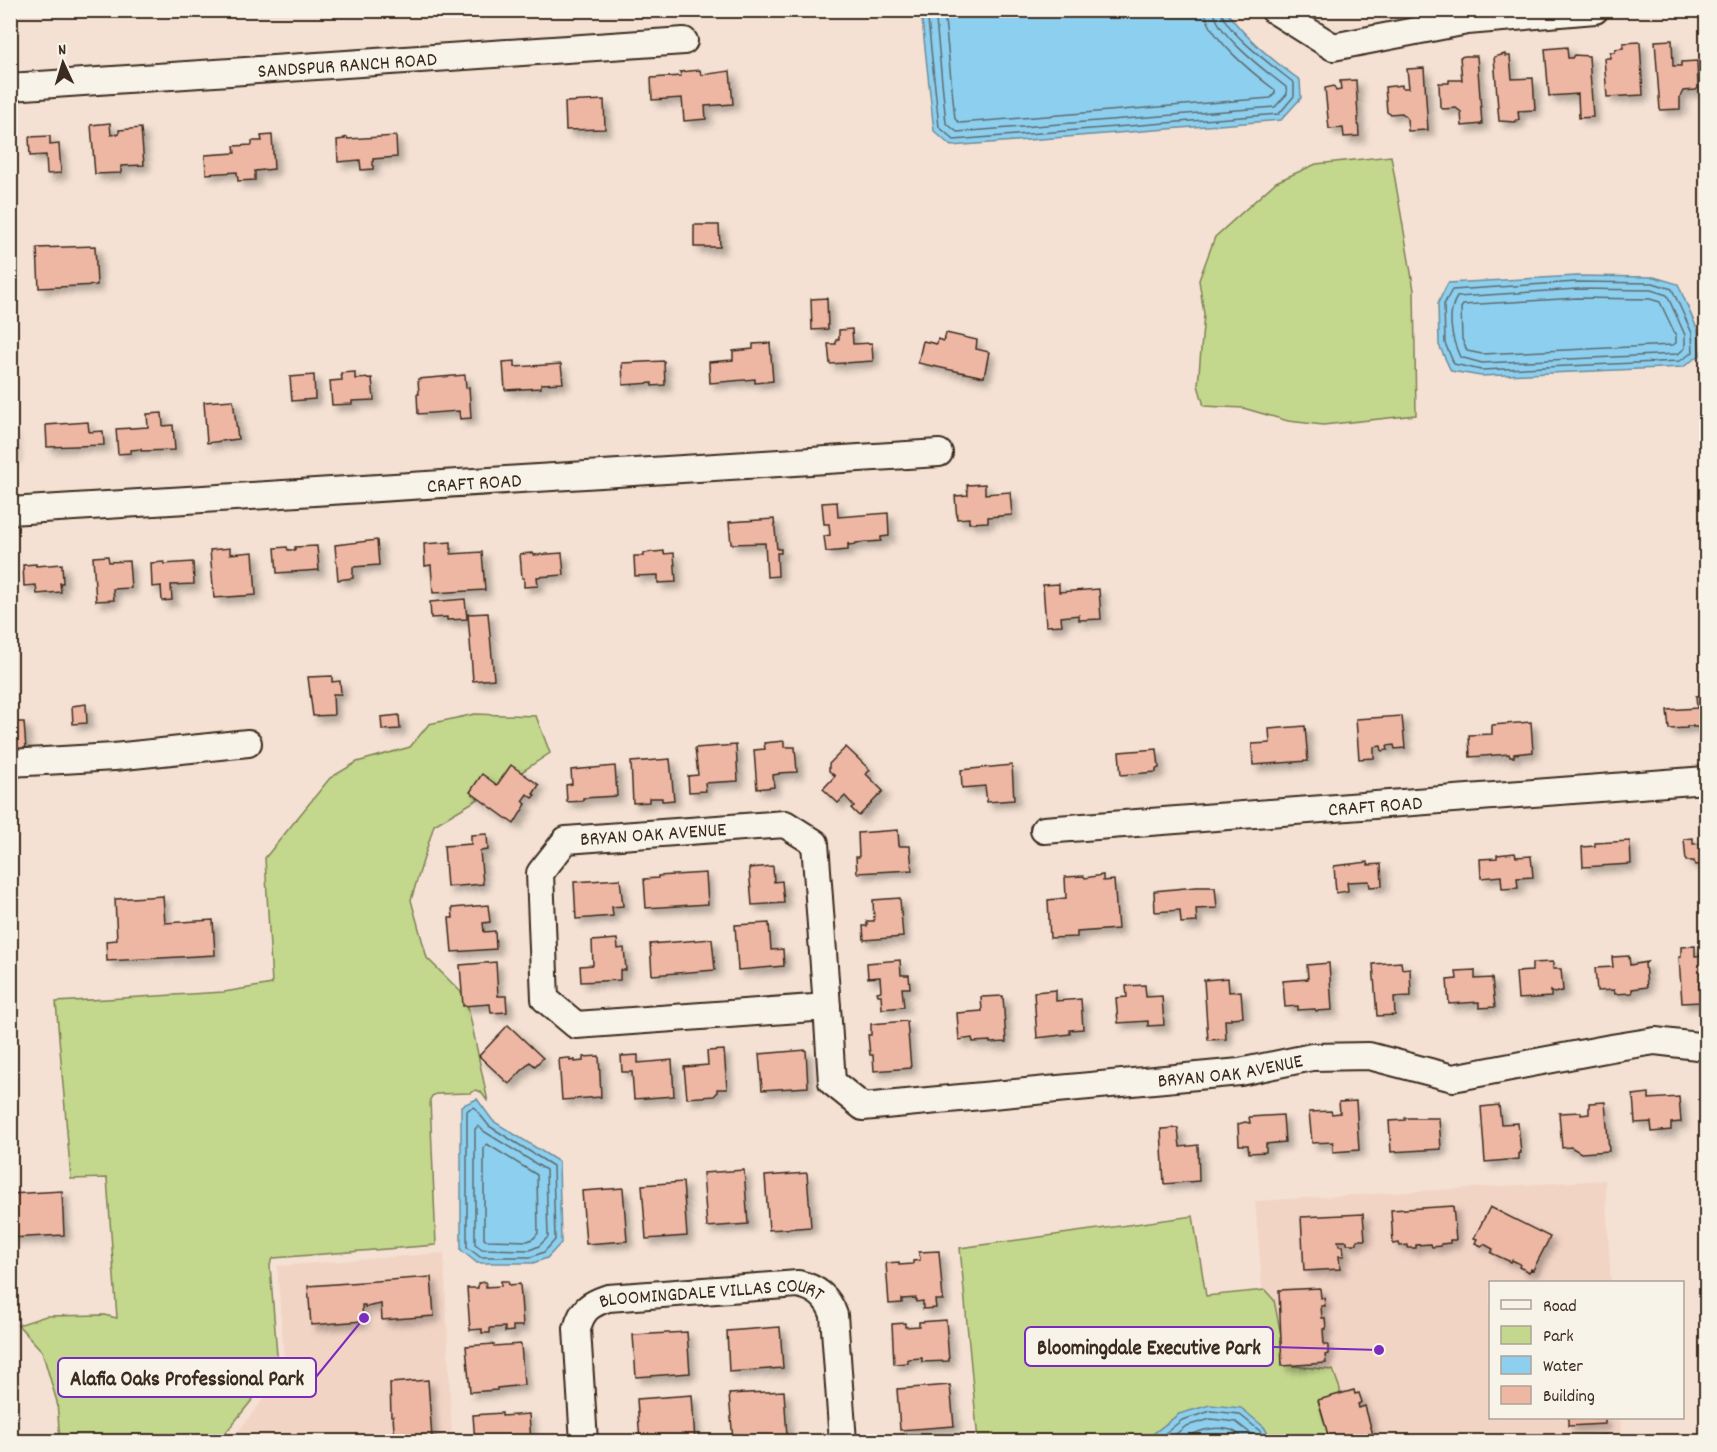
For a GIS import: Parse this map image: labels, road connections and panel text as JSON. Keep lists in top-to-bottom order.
{
  "streets": {
    "street": [
      "SANDSPUR RANCH ROAD",
      "CRAFT ROAD",
      "BRYAN OAK AVENUE",
      "BLOOMINGDALE VILLAS COURT"
    ]
  },
  "places": ["Alafia Oaks Professional Park", "Bloomingdale Executive Park"],
  "legend": [
    "Road",
    "Park",
    "Water",
    "Building"
  ],
  "north": "top"
}
